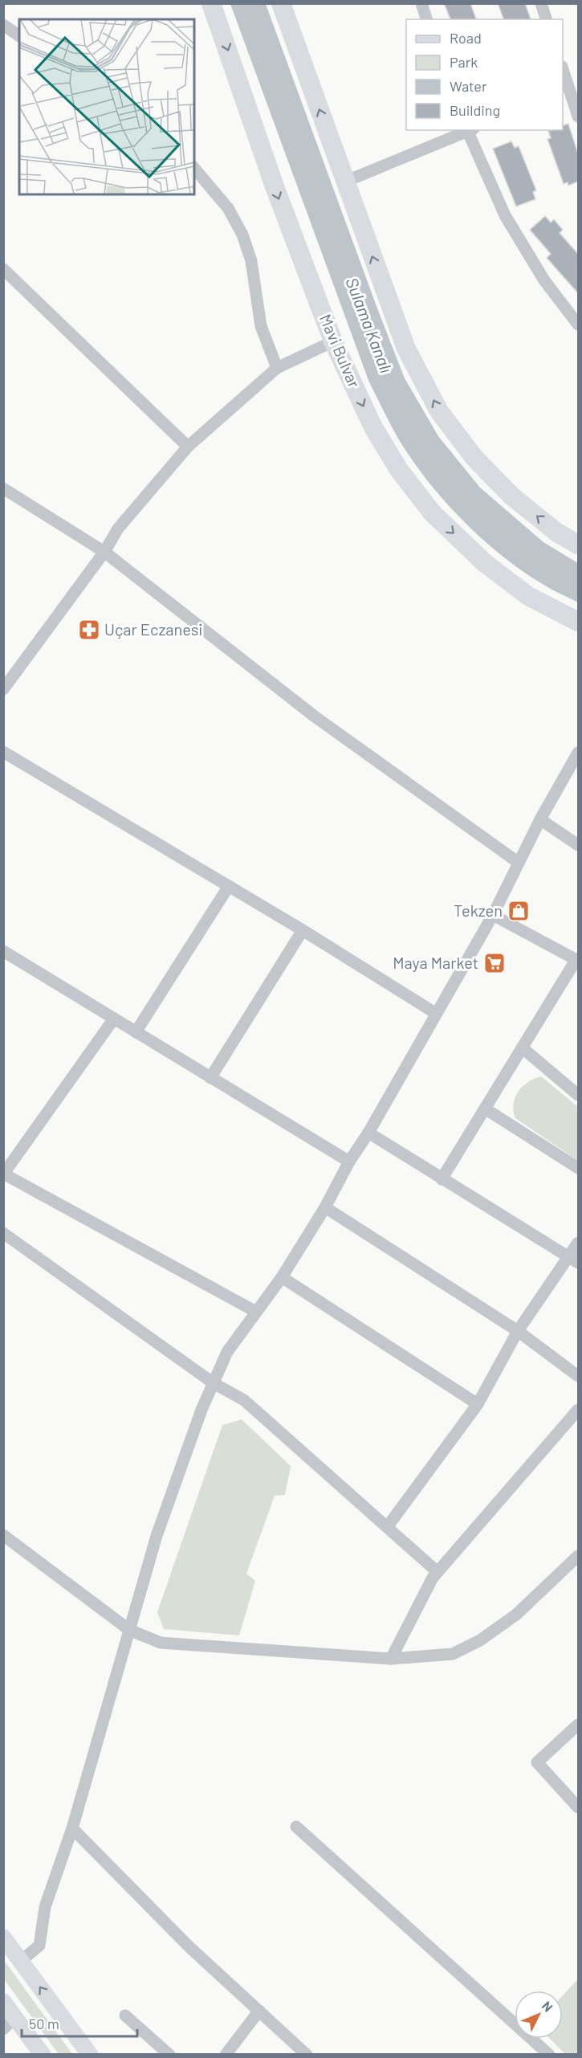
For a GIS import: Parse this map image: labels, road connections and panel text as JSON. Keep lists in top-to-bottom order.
{
  "streets": {
    "main road": ["Mavi Bulvar"]
  },
  "water": ["Sulama Kanalı"],
  "places": {
    "pharmacy": ["Uçar Eczanesi"],
    "shop": ["Tekzen"],
    "supermarket": ["Maya Market"]
  },
  "legend": [
    "Road",
    "Park",
    "Water",
    "Building"
  ],
  "scale_bar": "50 m",
  "north": "top right"
}
